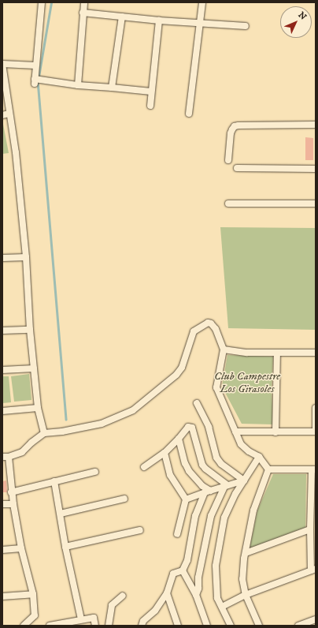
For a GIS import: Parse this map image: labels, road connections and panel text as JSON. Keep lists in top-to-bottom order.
{
  "parks": ["Club Campestre Los Girasoles"],
  "north": "top right"
}
